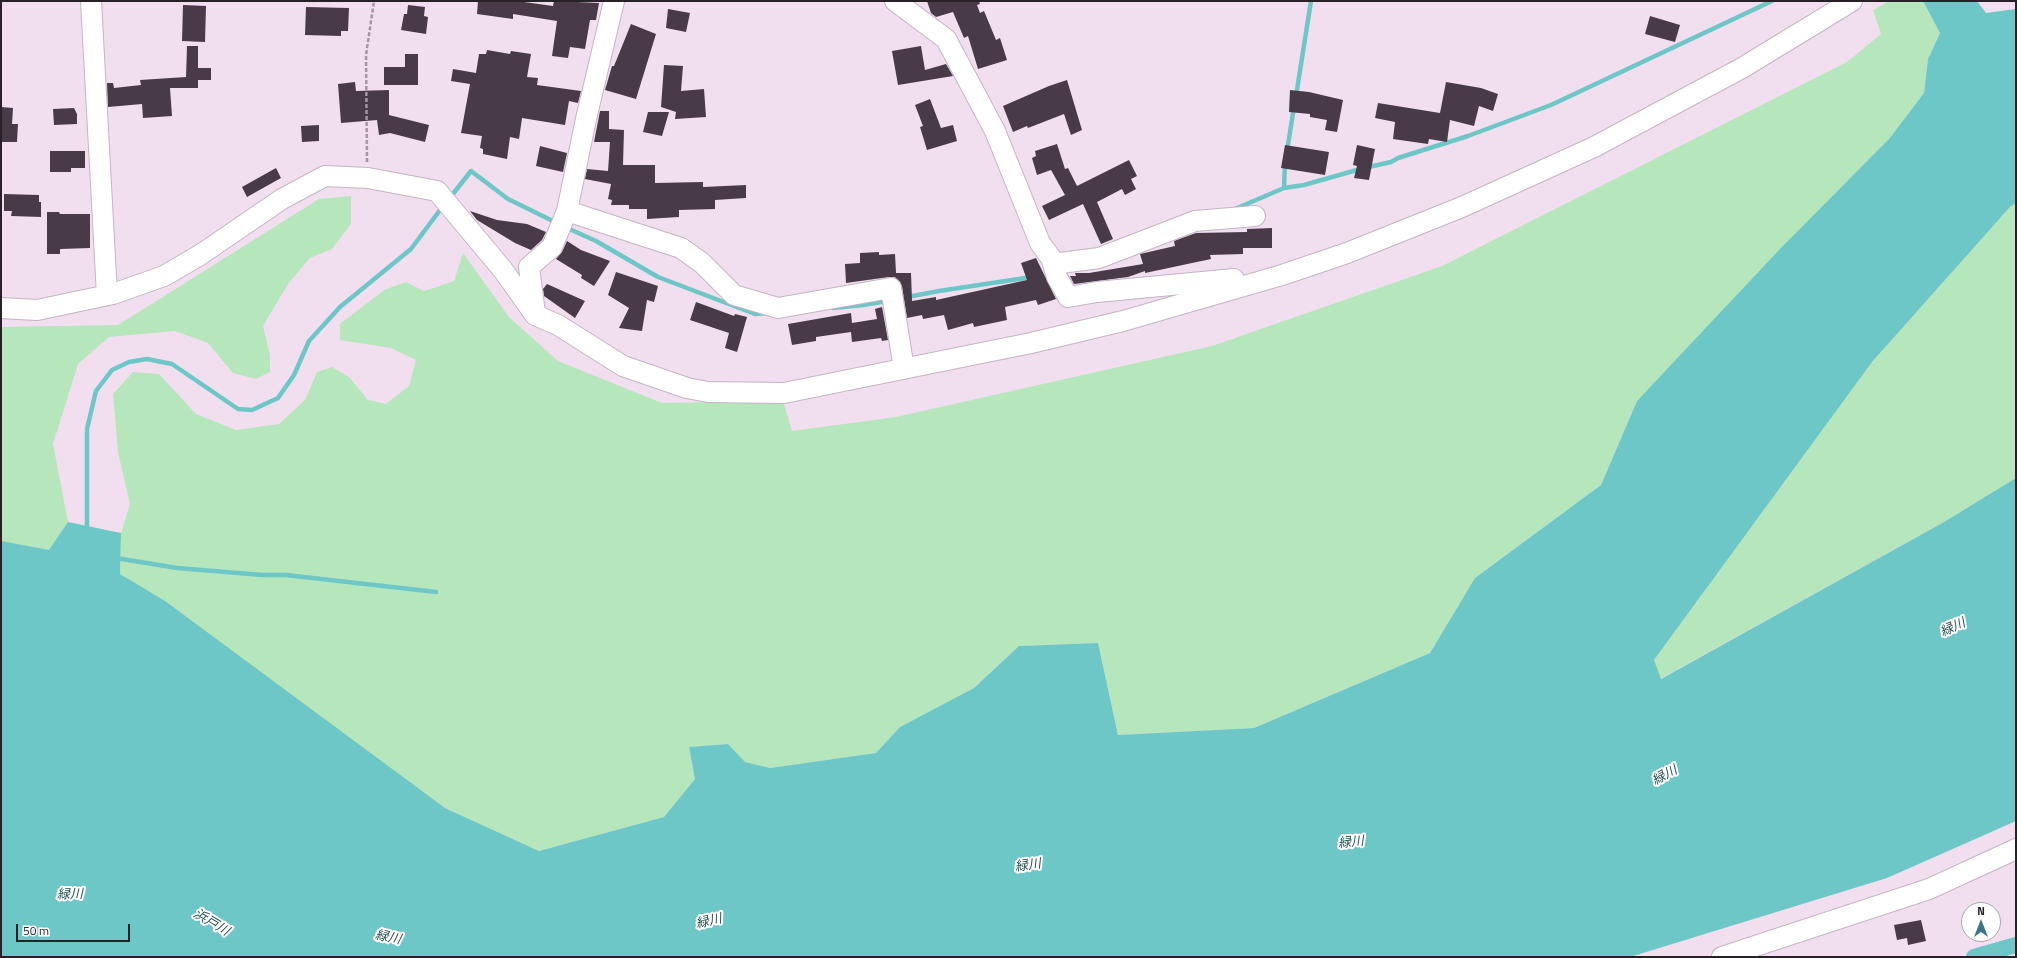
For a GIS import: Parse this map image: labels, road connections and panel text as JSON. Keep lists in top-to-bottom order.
{
  "water": ["緑川", "浜戸川"],
  "scale_bar": "50 m",
  "north": "top"
}
